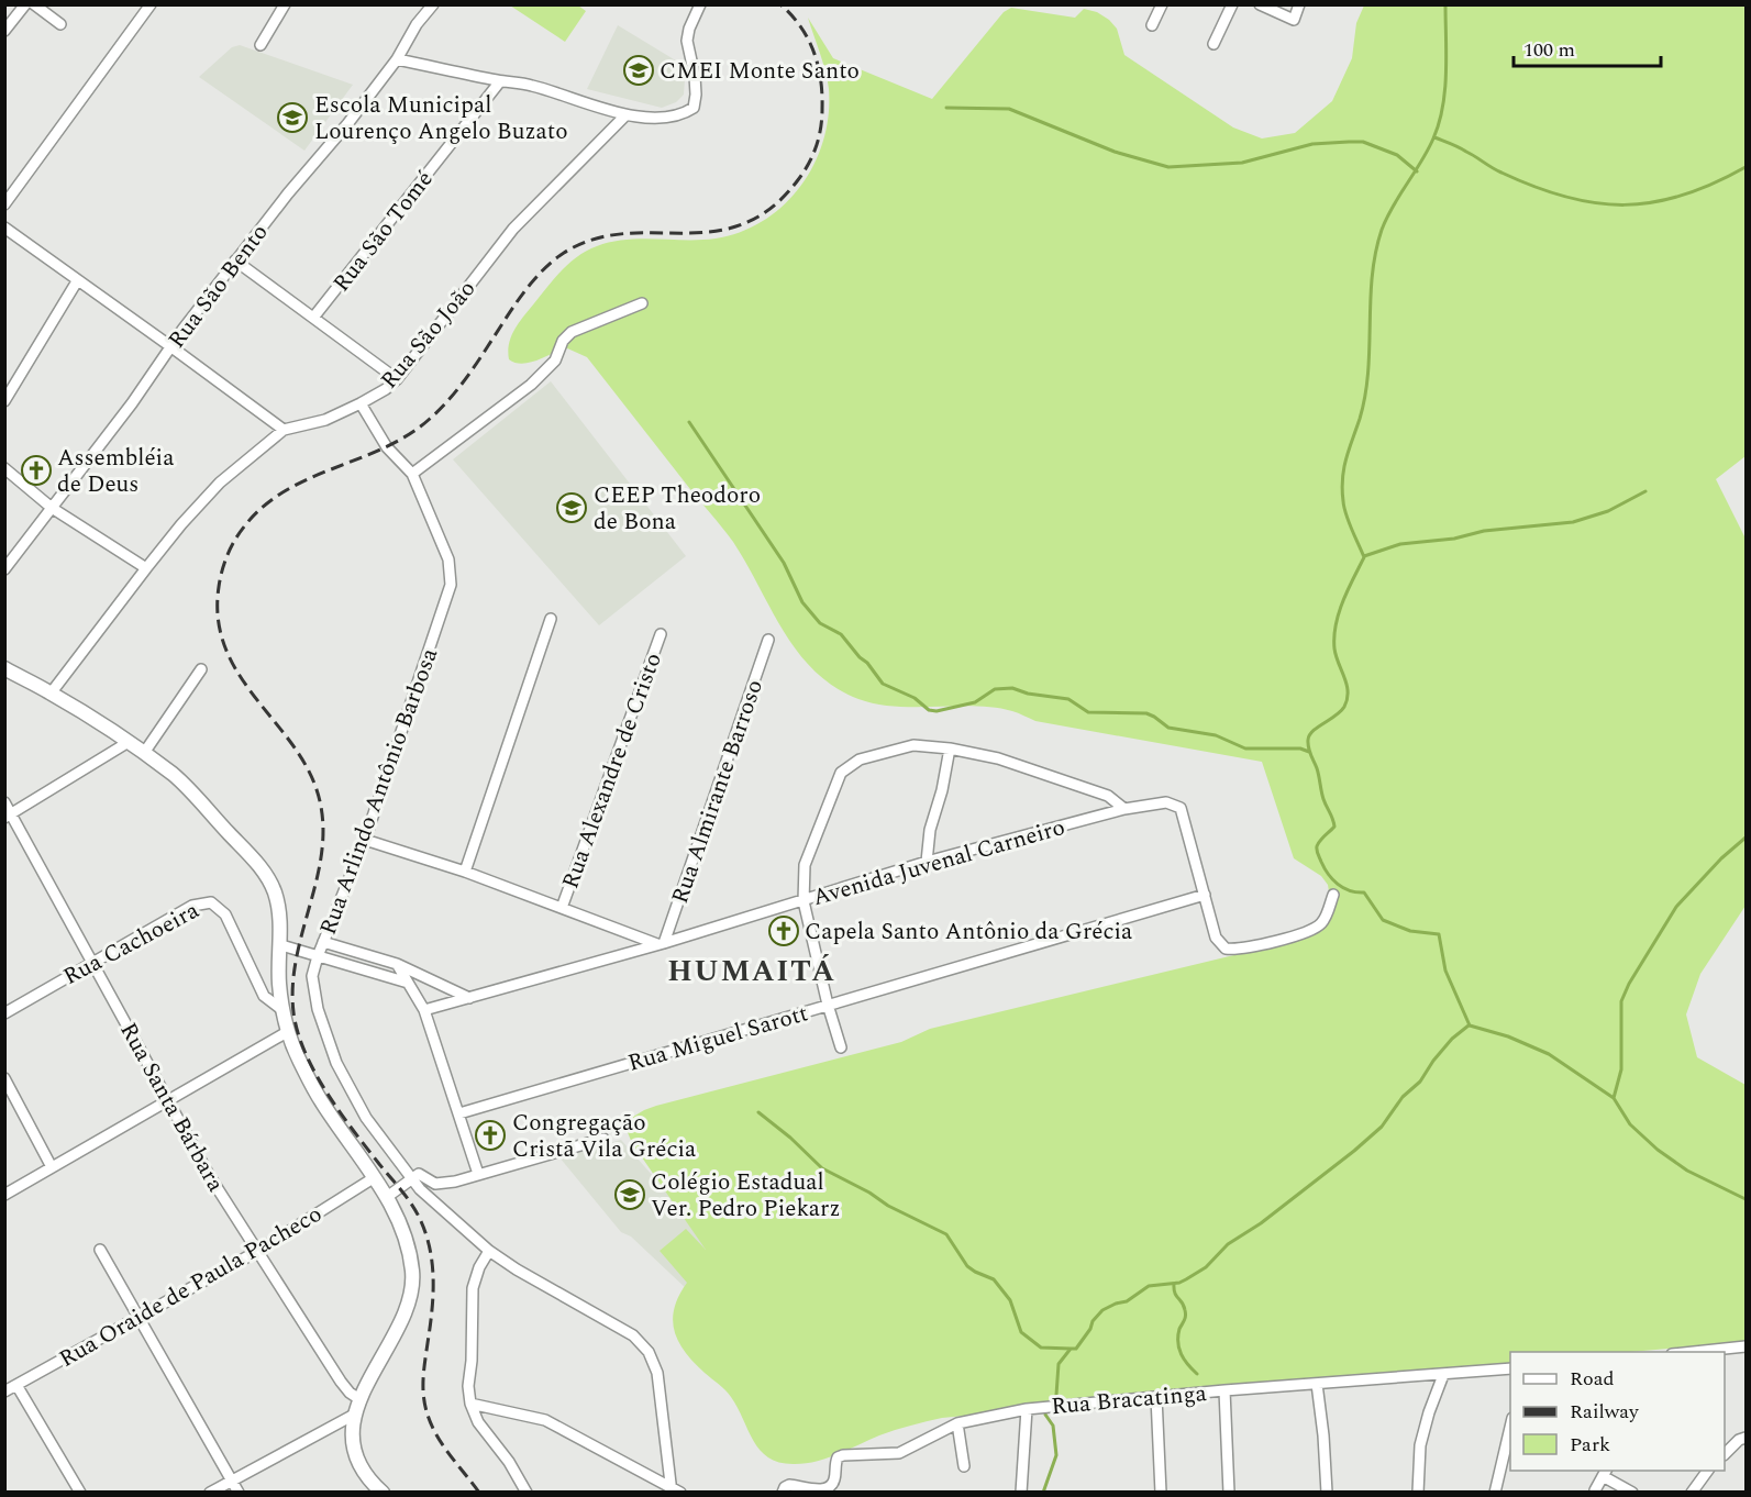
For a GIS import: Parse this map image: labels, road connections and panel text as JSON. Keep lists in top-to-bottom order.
{
  "streets": {
    "street": [
      "Rua São Tomé",
      "Rua São Bento",
      "Rua São João",
      "Rua Alexandre de Cristo",
      "Rua Arlindo Antônio Barbosa",
      "Rua Almirante Barroso",
      "Avenida Juvenal Carneiro",
      "Rua Cachoeira",
      "Rua Miguel Sarott",
      "Rua Santa Bárbara",
      "Rua Oraide de Paula Pacheco",
      "Rua Bracatinga"
    ]
  },
  "crossings": [
    ["Rua São João", "Rua Arlindo Antônio Barbosa"],
    ["Rua Almirante Barroso", "Avenida Juvenal Carneiro"],
    ["Avenida Juvenal Carneiro", "Rua Miguel Sarott"],
    ["Rua Cachoeira", "Rua Santa Bárbara"],
    ["Rua Santa Bárbara", "Rua Oraide de Paula Pacheco"]
  ],
  "districts": ["HUMAITÁ"],
  "places": {
    "school or university": [
      "CMEI Monte Santo",
      "Escola Municipal Lourenço Angelo Buzato",
      "CEEP Theodoro de Bona",
      "Colégio Estadual Ver. Pedro Piekarz"
    ],
    "church": ["Assembléia de Deus", "Capela Santo Antônio da Grécia", "Congregação Cristã Vila Grécia"]
  },
  "legend": ["Road", "Railway", "Park"],
  "scale_bar": "100 m"
}
